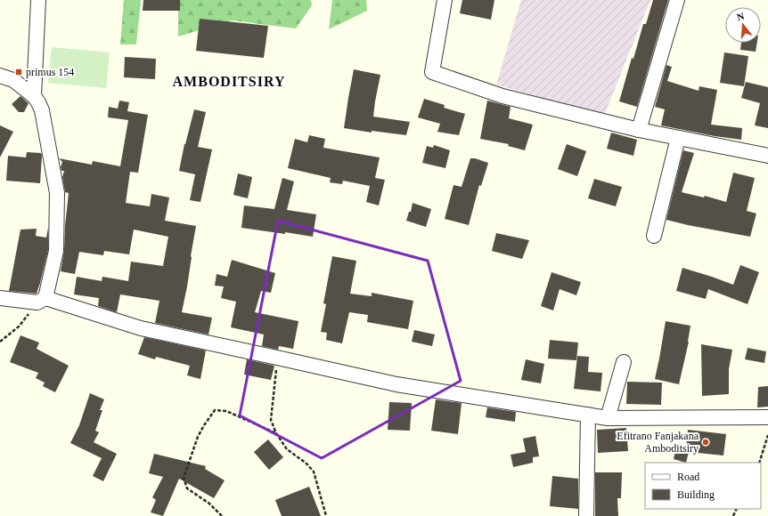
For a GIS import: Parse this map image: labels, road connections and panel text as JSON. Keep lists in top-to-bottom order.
{
  "districts": ["AMBODITSIRY"],
  "places": {
    "transit": ["primus 154"],
    "other": ["Efitrano Fanjakana Amboditsiry"]
  },
  "legend": ["Road", "Building"],
  "north": "top"
}
